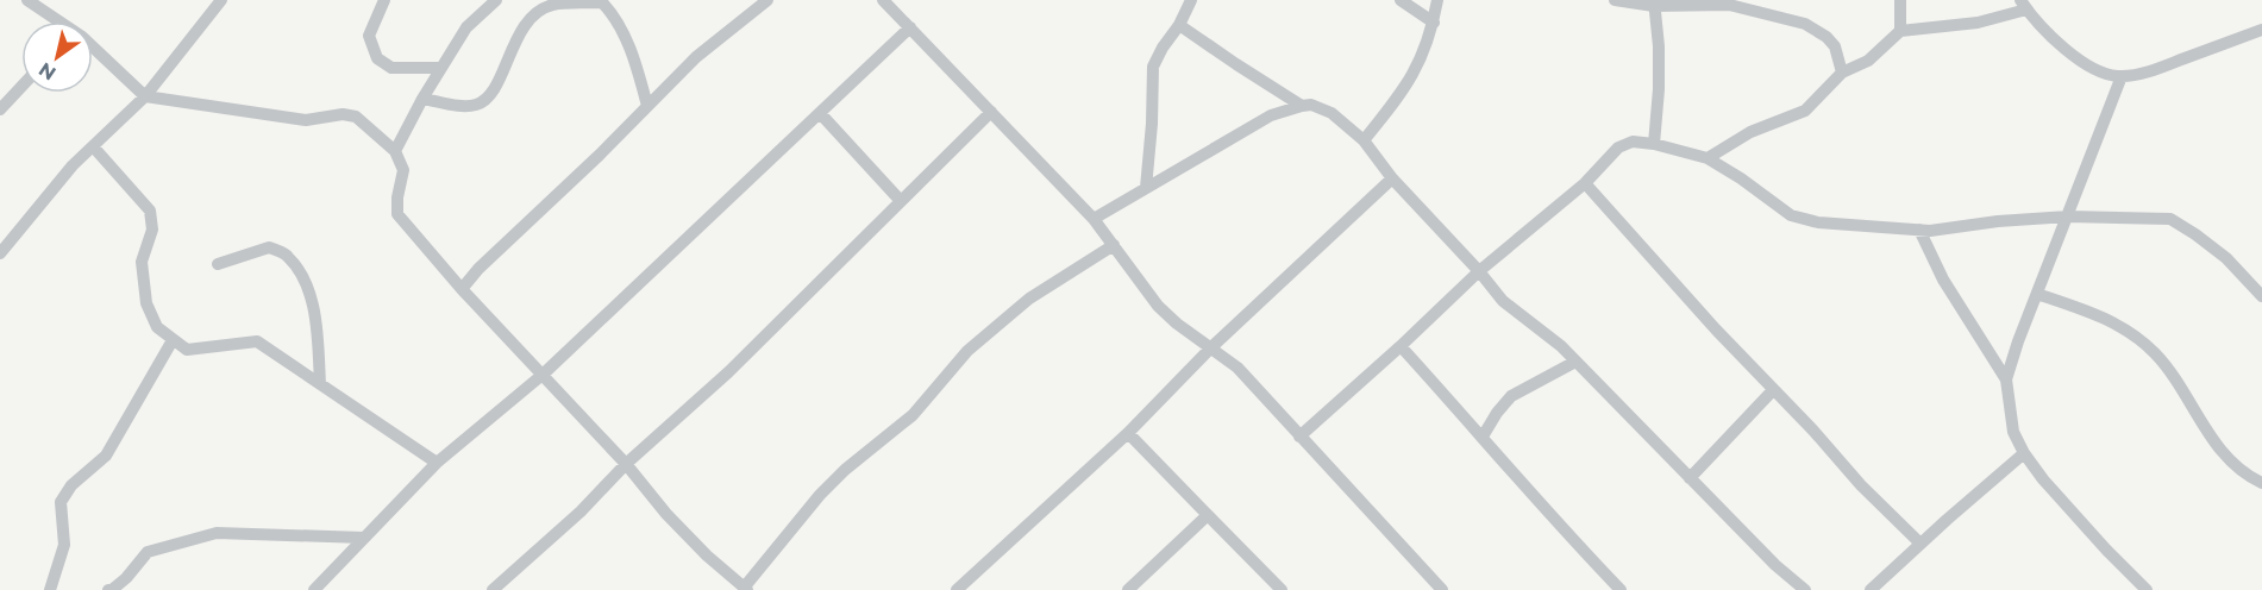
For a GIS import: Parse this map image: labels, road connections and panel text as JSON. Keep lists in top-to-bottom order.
{
  "north": "bottom left"
}
